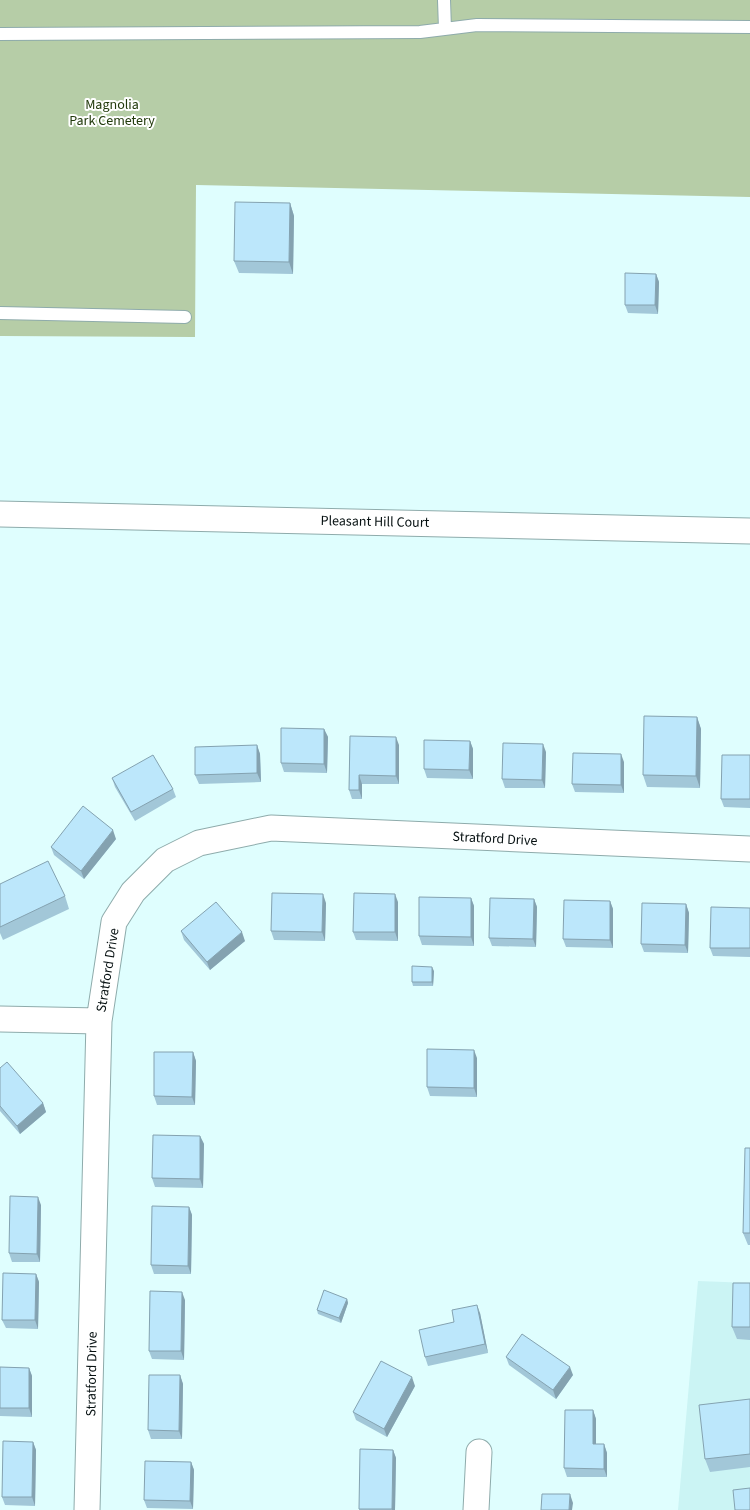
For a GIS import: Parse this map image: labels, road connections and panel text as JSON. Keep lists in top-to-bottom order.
{
  "streets": {
    "street": ["Pleasant Hill Court", "Stratford Drive"]
  },
  "parks": ["Magnolia Park Cemetery"]
}
